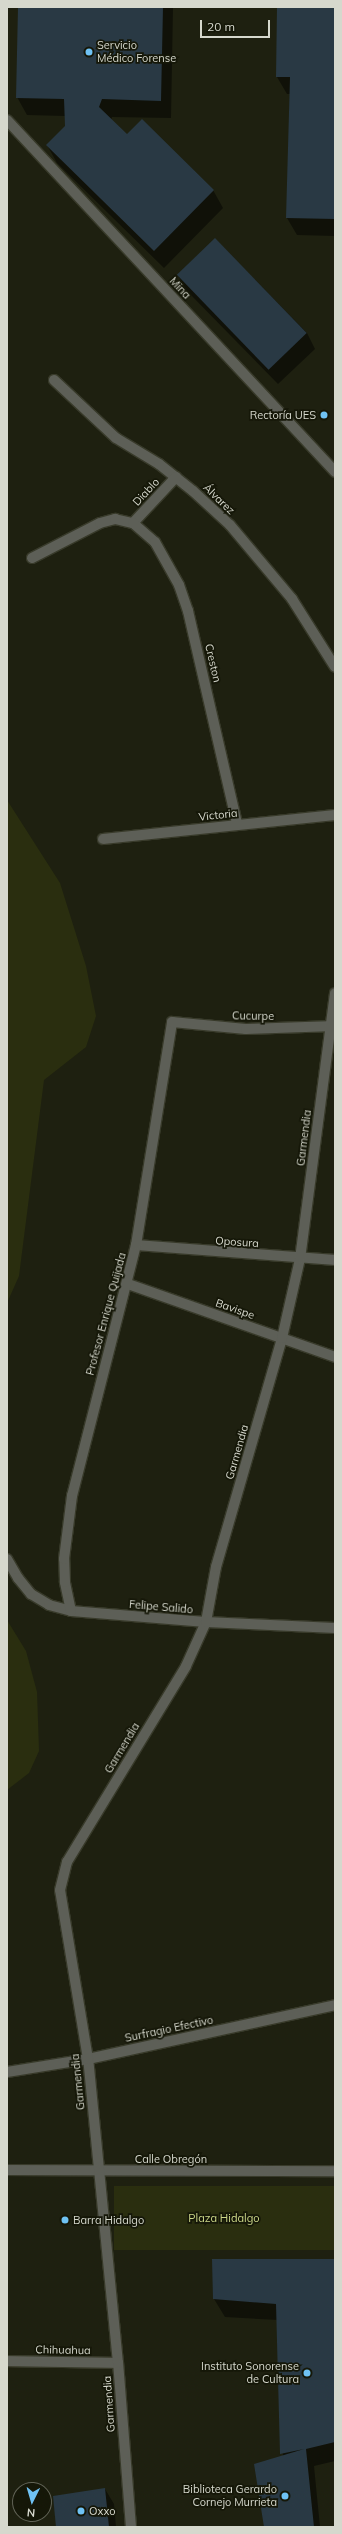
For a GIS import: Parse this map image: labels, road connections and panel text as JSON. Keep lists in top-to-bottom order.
{
  "streets": {
    "street": [
      "Mina",
      "Diablo",
      "Álvarez",
      "Creston",
      "Victoria",
      "Cucurpe",
      "Garmendia",
      "Oposura",
      "Bavispe",
      "Profesor Enrique Quijada",
      "Felipe Salido",
      "Surfragio Efectivo",
      "Calle Obregón",
      "Chihuahua"
    ]
  },
  "crossings": [
    ["Diablo", "Álvarez"],
    ["Diablo", "Creston"],
    ["Creston", "Victoria"],
    ["Cucurpe", "Garmendia"],
    ["Cucurpe", "Profesor Enrique Quijada"],
    ["Garmendia", "Oposura"],
    ["Garmendia", "Bavispe"],
    ["Garmendia", "Felipe Salido"],
    ["Garmendia", "Surfragio Efectivo"],
    ["Garmendia", "Calle Obregón"],
    ["Garmendia", "Chihuahua"],
    ["Oposura", "Profesor Enrique Quijada"],
    ["Bavispe", "Profesor Enrique Quijada"],
    ["Profesor Enrique Quijada", "Felipe Salido"]
  ],
  "parks": ["Plaza Hidalgo"],
  "places": [
    "Servicio Médico Forense",
    "Rectoría UES",
    "Barra Hidalgo",
    "Instituto Sonorense de Cultura",
    "Biblioteca Gerardo Cornejo Murrieta",
    "Oxxo"
  ],
  "scale_bar": "20 m",
  "north": "bottom"
}
